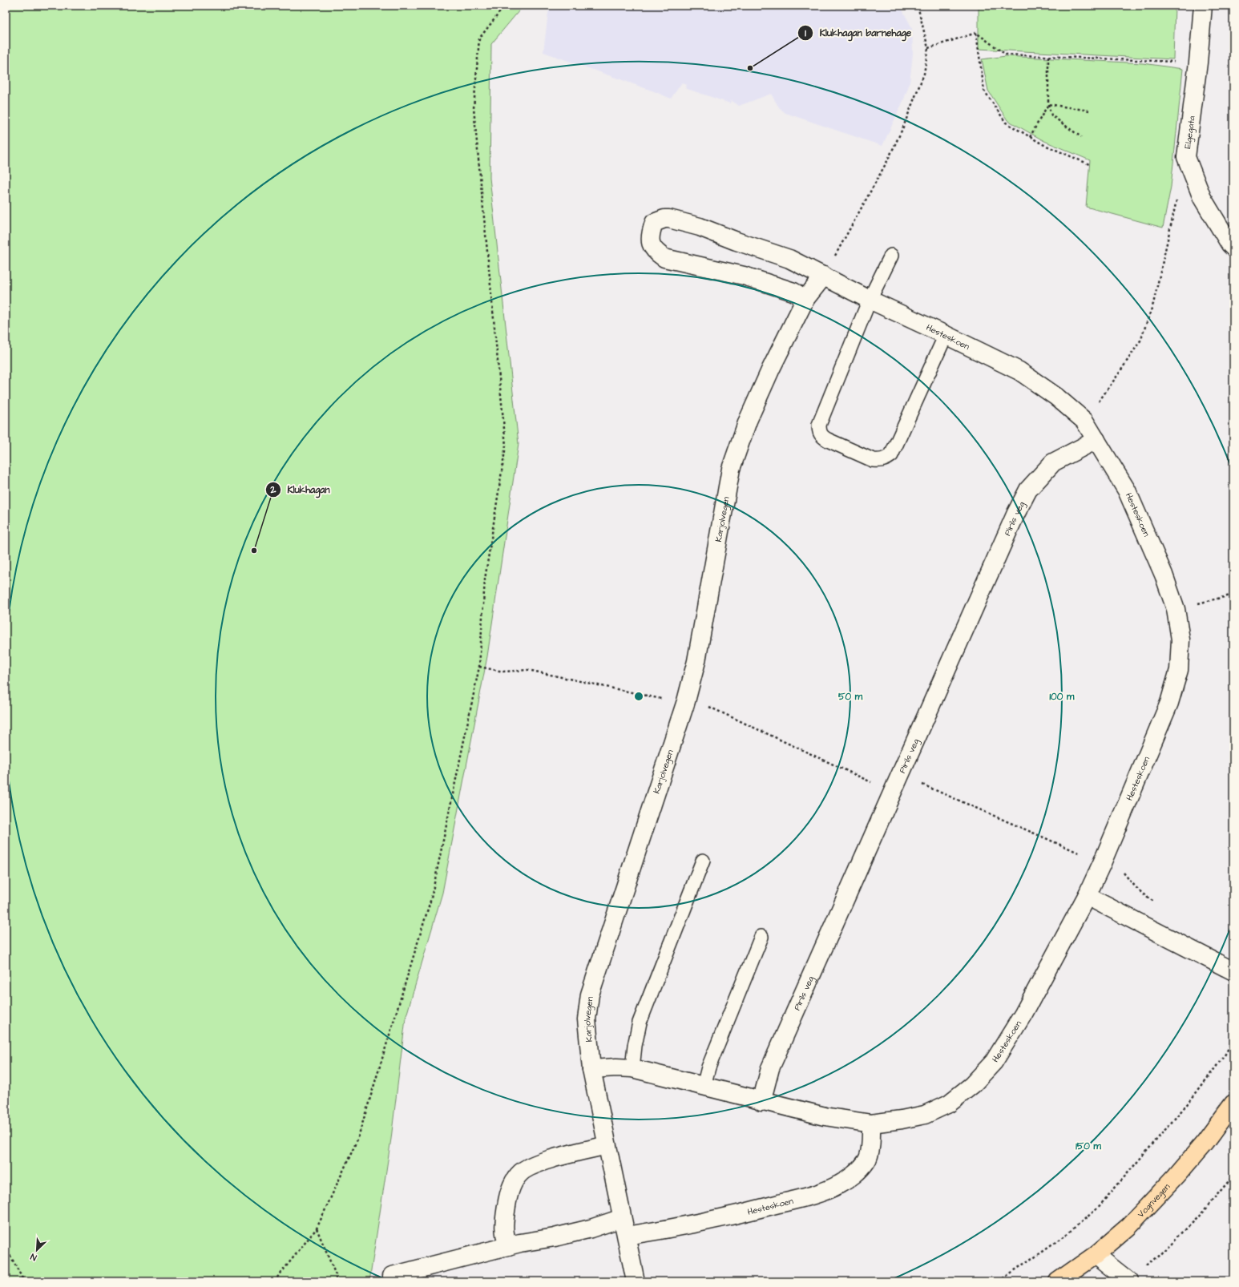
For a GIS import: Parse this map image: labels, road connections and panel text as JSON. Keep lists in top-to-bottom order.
{
  "streets": {
    "main road": ["Vognvegen"],
    "street": [
      "Elgegata",
      "Hesteskoen",
      "Pirils veg",
      "Karjolvegen"
    ]
  },
  "crossings": [
    ["Hesteskoen", "Pirils veg"],
    ["Hesteskoen", "Karjolvegen"]
  ],
  "places": ["Klukhagan barnehage", "Klukhagan"],
  "north": "bottom left",
  "rings": ["50 m", "100 m", "150 m"]
}
